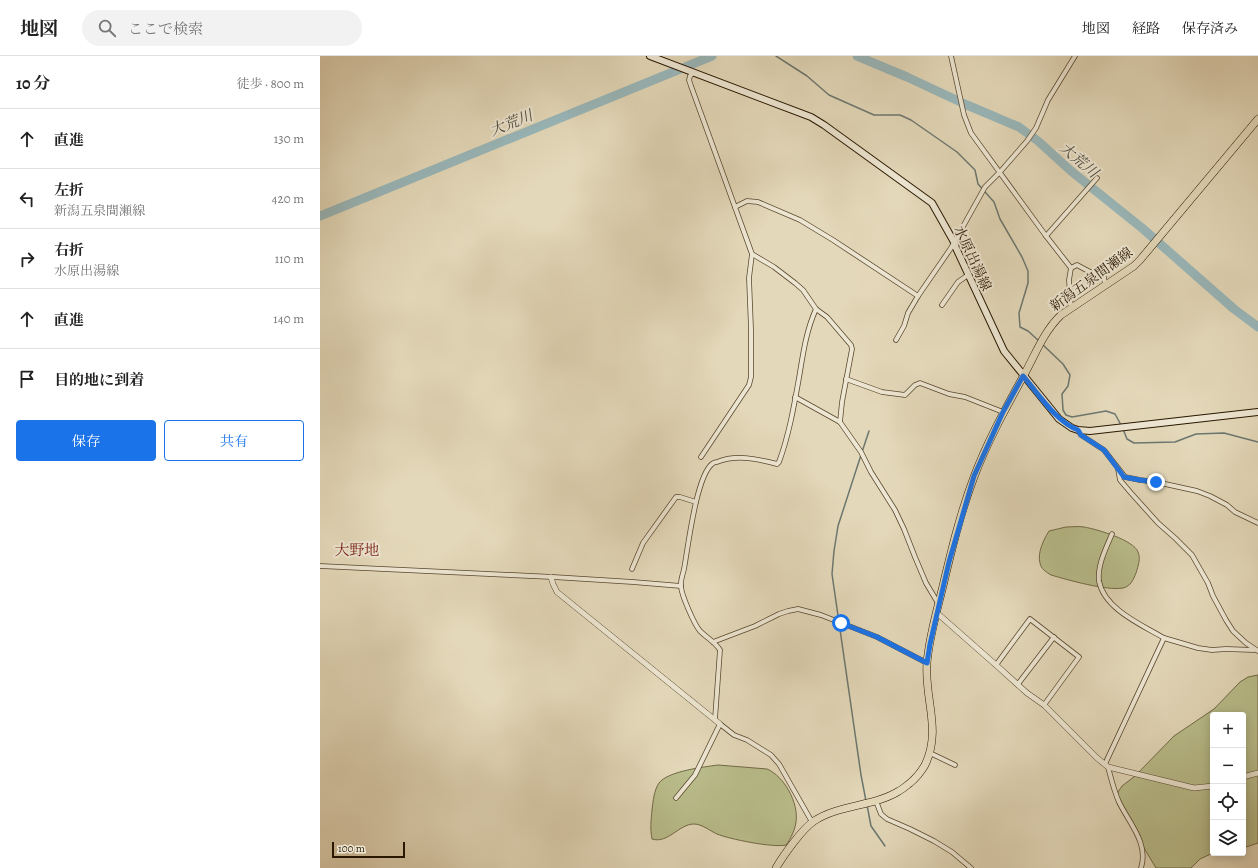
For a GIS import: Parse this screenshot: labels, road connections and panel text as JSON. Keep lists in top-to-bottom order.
{
  "streets": {
    "main road": ["水原出湯線", "新潟五泉間瀬線"]
  },
  "crossings": [
    ["水原出湯線", "新潟五泉間瀬線"]
  ],
  "districts": ["大野地"],
  "water": ["大荒川"],
  "scale_bar": "100 m",
  "page": {
    "header": "地図",
    "search": "ここで検索",
    "nav": ["地図", "経路", "保存済み"],
    "heading": ["10 分", "徒歩 · 800 m"],
    "list": [
      ["直進", "130 m"],
      ["左折", "新潟五泉間瀬線", "420 m"],
      ["右折", "水原出湯線", "110 m"],
      ["直進", "140 m"],
      "目的地に到着"
    ],
    "buttons": ["保存", "共有"],
    "map_buttons": ["+", "−"],
    "scale": "100 m"
  }
}
